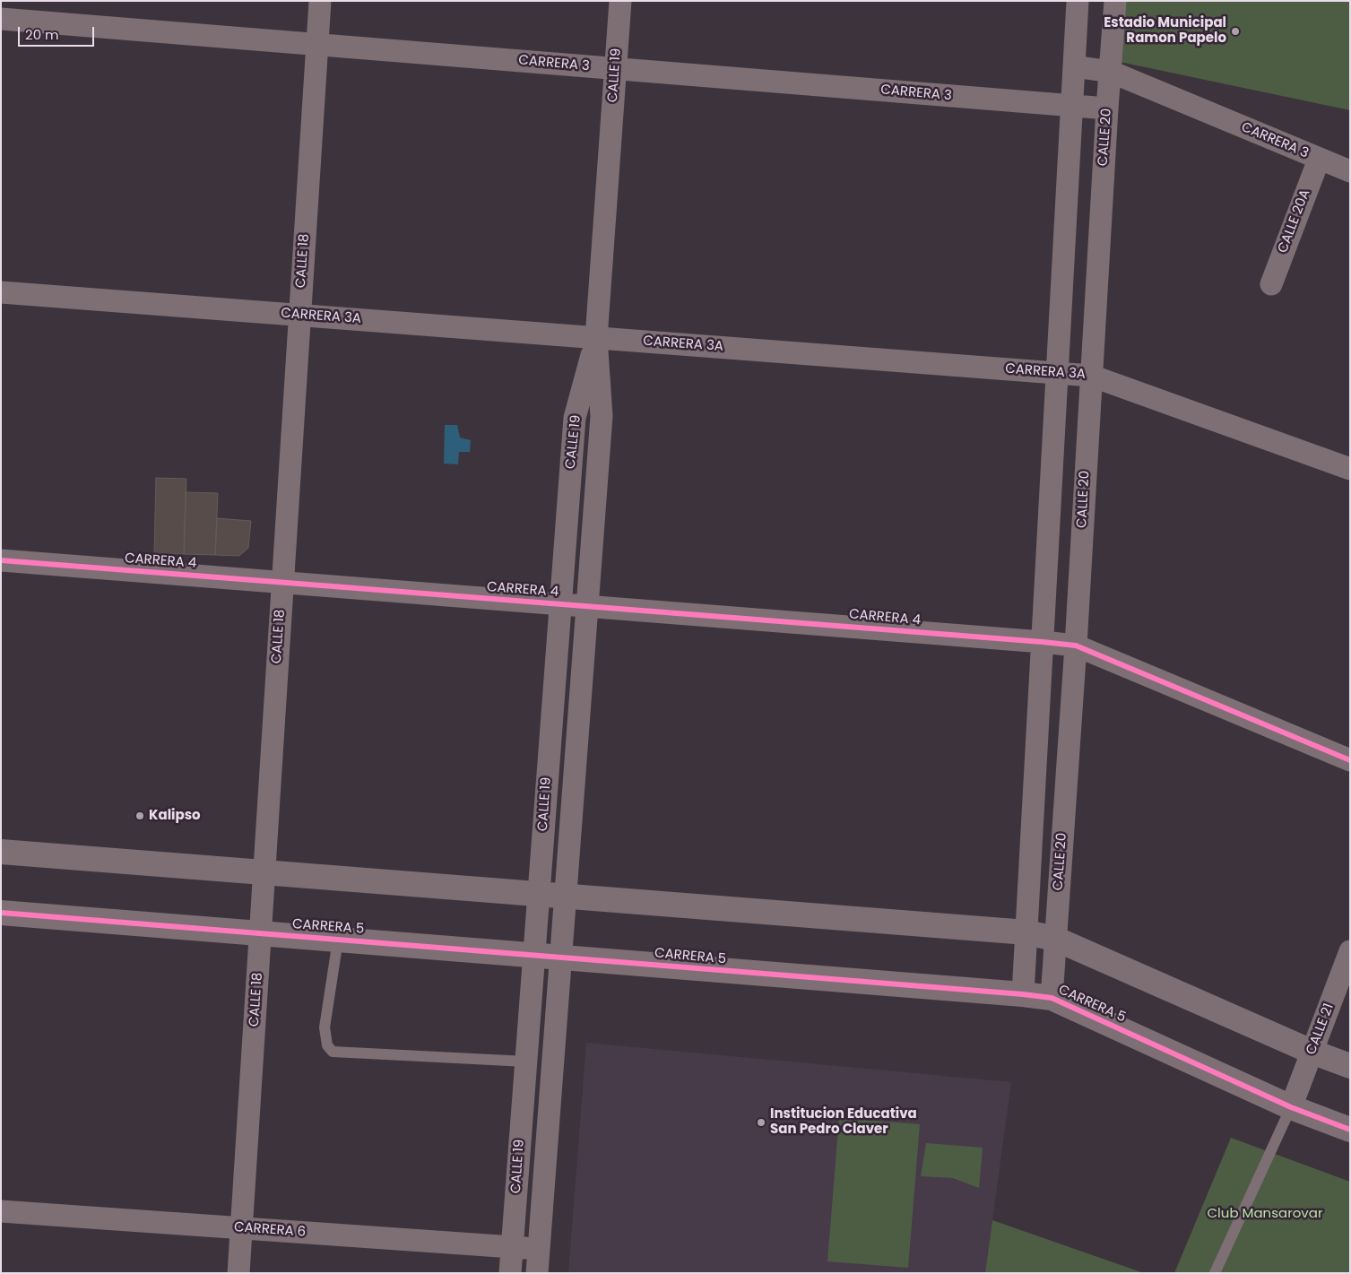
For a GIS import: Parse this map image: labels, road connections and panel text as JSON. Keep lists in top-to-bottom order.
{
  "streets": {
    "street": [
      "CARRERA 3",
      "CALLE 19",
      "CALLE 20",
      "CALLE 20A",
      "CALLE 18",
      "CARRERA 3A",
      "CARRERA 4",
      "CARRERA 5",
      "CALLE 21",
      "CARRERA 6"
    ]
  },
  "crossings": [
    ["CARRERA 3", "CALLE 19"],
    ["CARRERA 3", "CALLE 20"],
    ["CARRERA 3", "CALLE 20A"],
    ["CARRERA 3", "CALLE 18"],
    ["CALLE 19", "CARRERA 3A"],
    ["CALLE 19", "CARRERA 4"],
    ["CALLE 19", "CARRERA 5"],
    ["CALLE 19", "CARRERA 6"],
    ["CALLE 20", "CARRERA 3A"],
    ["CALLE 20", "CARRERA 4"],
    ["CALLE 20", "CARRERA 5"],
    ["CALLE 18", "CARRERA 3A"],
    ["CALLE 18", "CARRERA 4"],
    ["CALLE 18", "CARRERA 5"],
    ["CALLE 18", "CARRERA 6"],
    ["CARRERA 5", "CALLE 21"]
  ],
  "parks": ["Club Mansarovar"],
  "places": ["Estadio Municipal Ramon Papelo", "Kalipso", "Institucion Educativa San Pedro Claver"],
  "scale_bar": "20 m"
}
